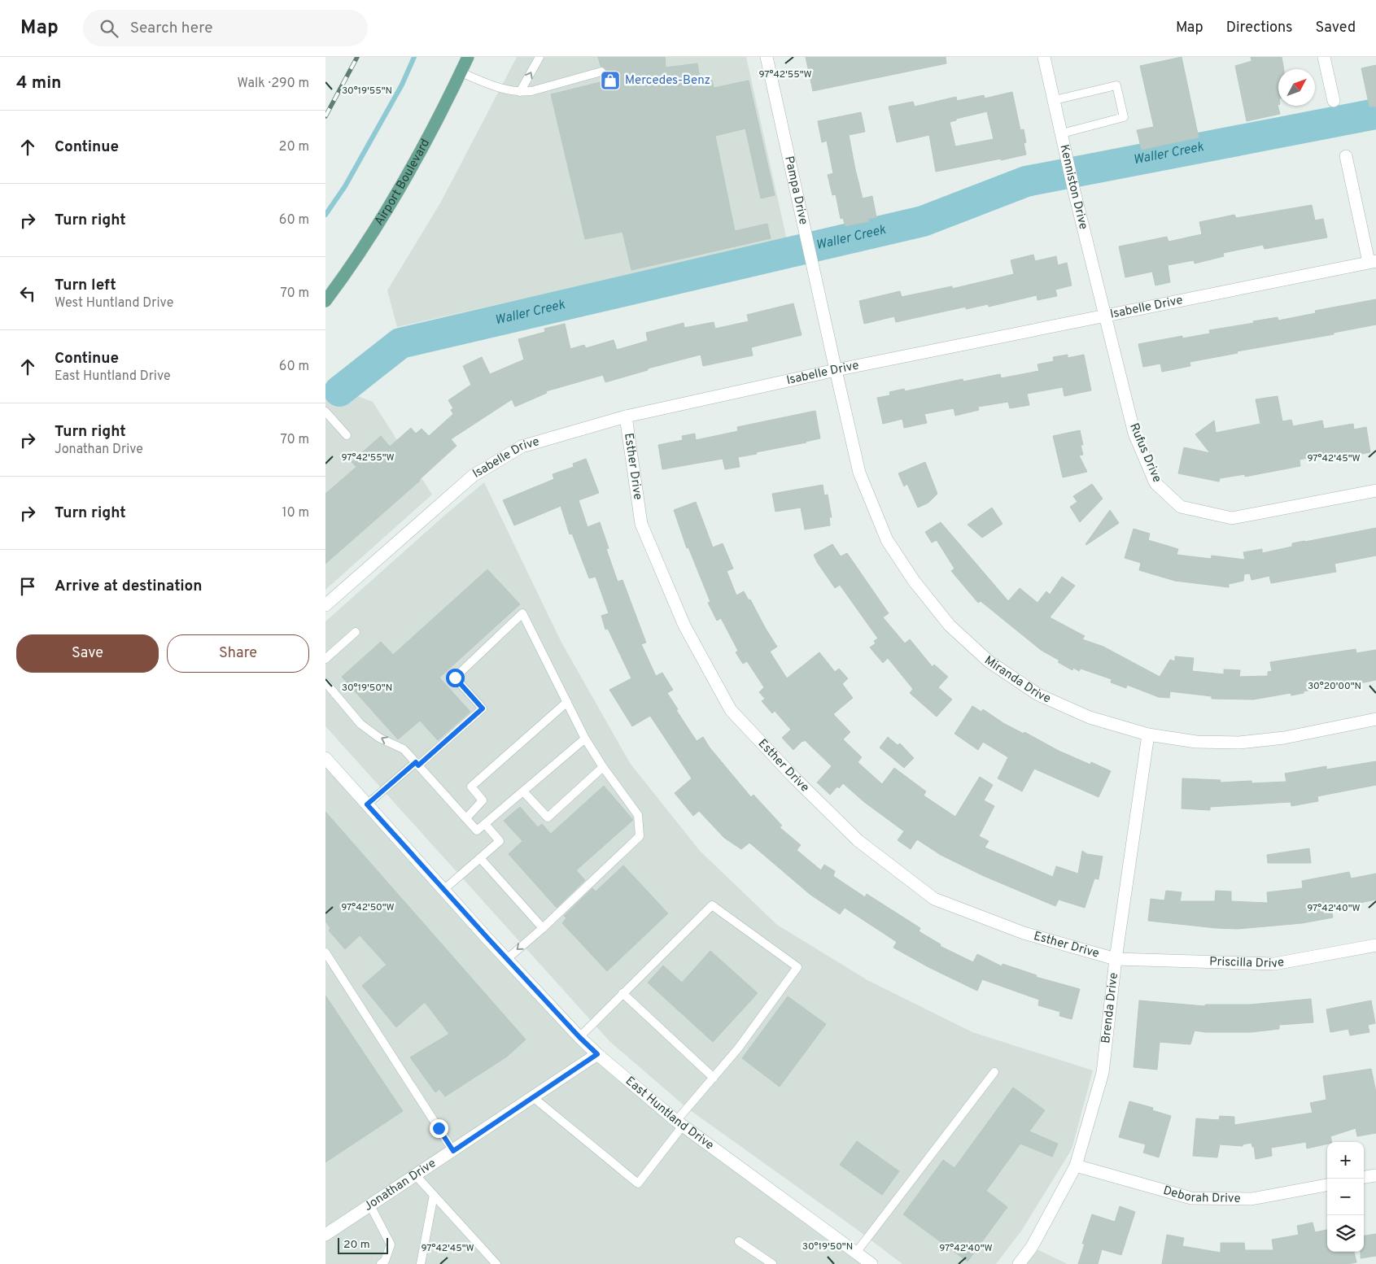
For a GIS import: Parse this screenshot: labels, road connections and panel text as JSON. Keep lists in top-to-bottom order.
{
  "streets": {
    "main road": ["Airport Boulevard"],
    "street": [
      "Kenniston Drive",
      "Pampa Drive",
      "Isabelle Drive",
      "Rufus Drive",
      "Esther Drive",
      "Miranda Drive",
      "Priscilla Drive",
      "Brenda Drive",
      "East Huntland Drive",
      "Jonathan Drive",
      "Deborah Drive"
    ]
  },
  "crossings": [
    ["Kenniston Drive", "Isabelle Drive"],
    ["Kenniston Drive", "Rufus Drive"],
    ["Pampa Drive", "Isabelle Drive"],
    ["Pampa Drive", "Miranda Drive"],
    ["Isabelle Drive", "Rufus Drive"],
    ["Isabelle Drive", "Esther Drive"],
    ["Isabelle Drive", "Miranda Drive"],
    ["Esther Drive", "Priscilla Drive"],
    ["Esther Drive", "Brenda Drive"],
    ["Miranda Drive", "Brenda Drive"],
    ["Priscilla Drive", "Brenda Drive"],
    ["Brenda Drive", "Deborah Drive"],
    ["East Huntland Drive", "Jonathan Drive"]
  ],
  "water": ["Waller Creek"],
  "places": {
    "shop": ["Mercedes-Benz"]
  },
  "scale_bar": "20 m",
  "north": "top right",
  "page": {
    "header": "Map",
    "search": "Search here",
    "nav": ["Map", "Directions", "Saved"],
    "heading": ["4 min", "Walk · 290 m"],
    "list": [
      ["Continue", "20 m"],
      ["Turn right", "60 m"],
      ["Turn left", "West Huntland Drive", "70 m"],
      ["Continue", "East Huntland Drive", "60 m"],
      ["Turn right", "Jonathan Drive", "70 m"],
      ["Turn right", "10 m"],
      "Arrive at destination"
    ],
    "buttons": ["Save", "Share"],
    "map_buttons": ["+", "−"],
    "scale": "20 m"
  },
  "coordinates": [
    "97°42'55\"W",
    "30°19'55\"N",
    "97°42'45\"W",
    "30°20'00\"N",
    "30°19'50\"N",
    "97°42'50\"W",
    "97°42'40\"W"
  ]
}
